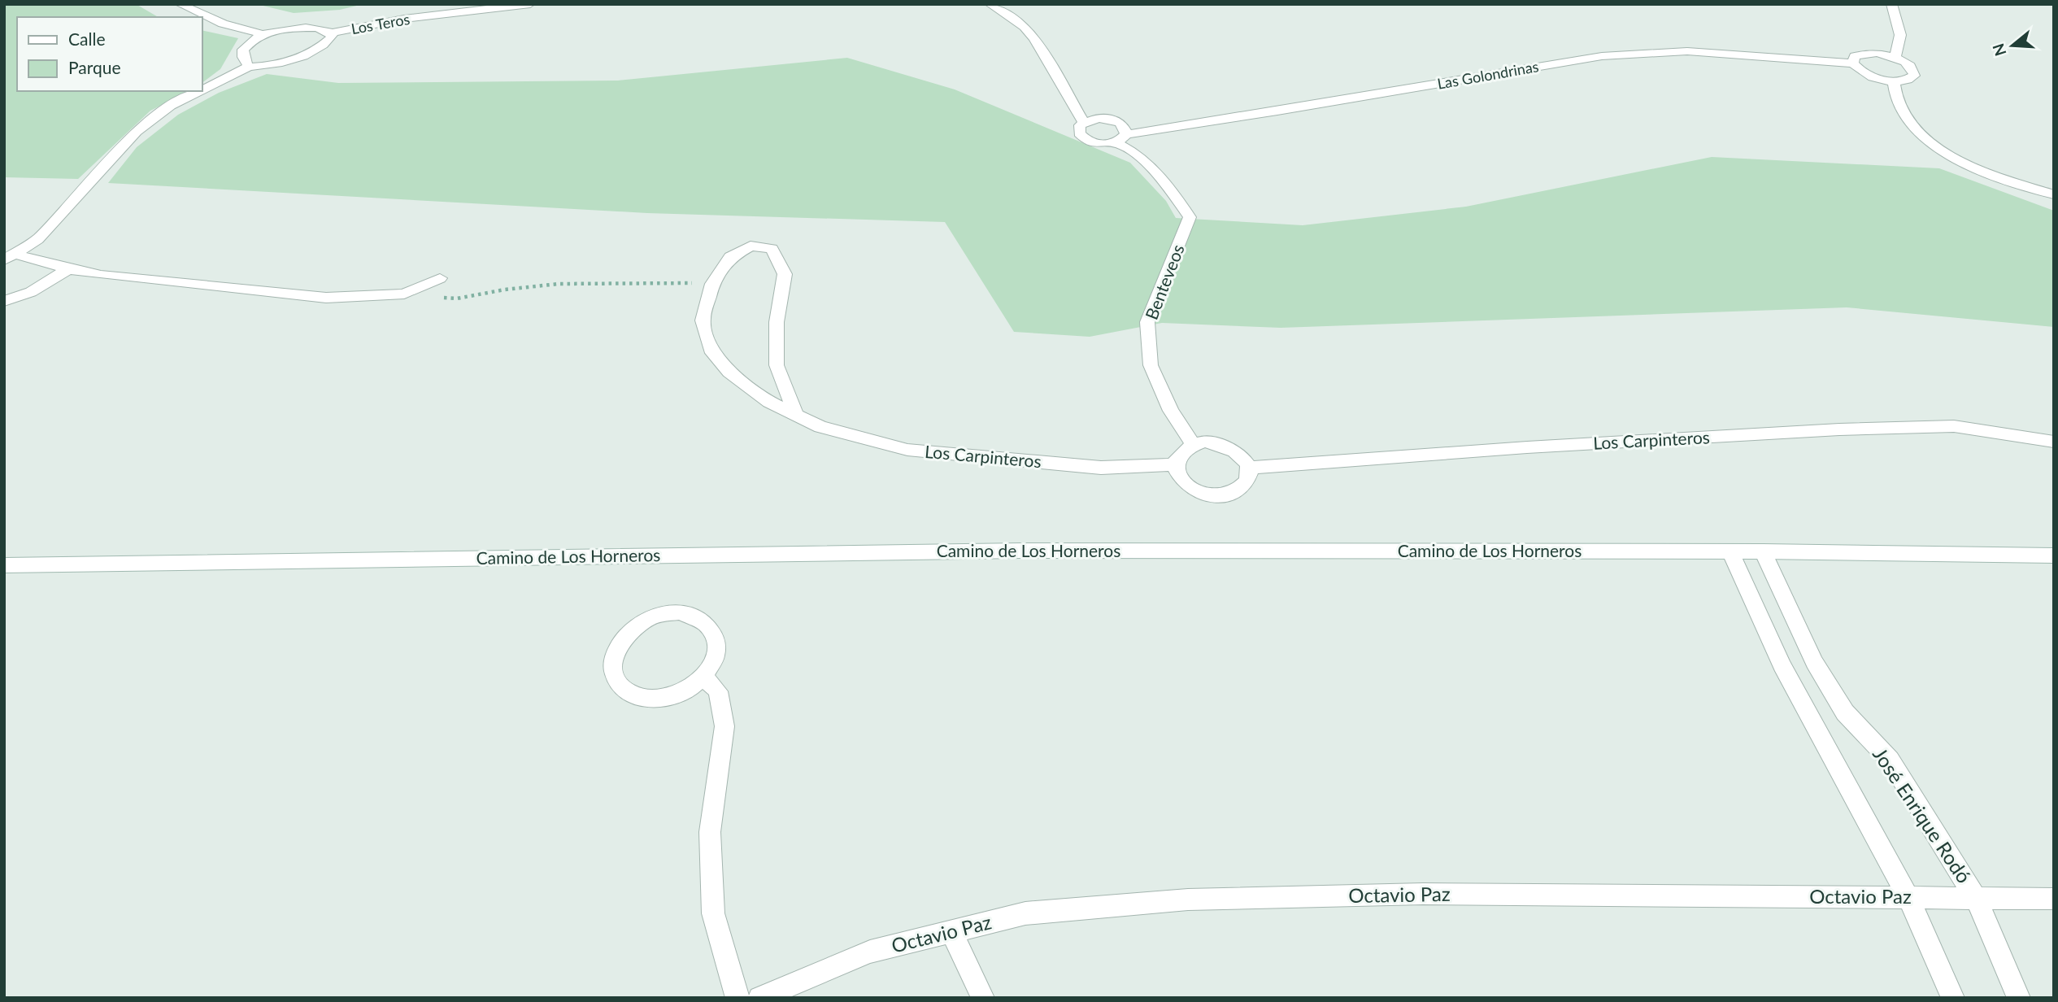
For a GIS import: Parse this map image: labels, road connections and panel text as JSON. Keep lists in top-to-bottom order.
{
  "streets": {
    "street": [
      "Los Teros",
      "Las Golondrinas",
      "Benteveos",
      "Los Carpinteros",
      "Camino de Los Horneros",
      "José Enrique Rodó",
      "Octavio Paz"
    ]
  },
  "crossings": [
    ["Las Golondrinas", "Benteveos"],
    ["Benteveos", "Los Carpinteros"],
    ["Camino de Los Horneros", "José Enrique Rodó"],
    ["José Enrique Rodó", "Octavio Paz"]
  ],
  "legend": ["Calle", "Parque"],
  "north": "left"
}
